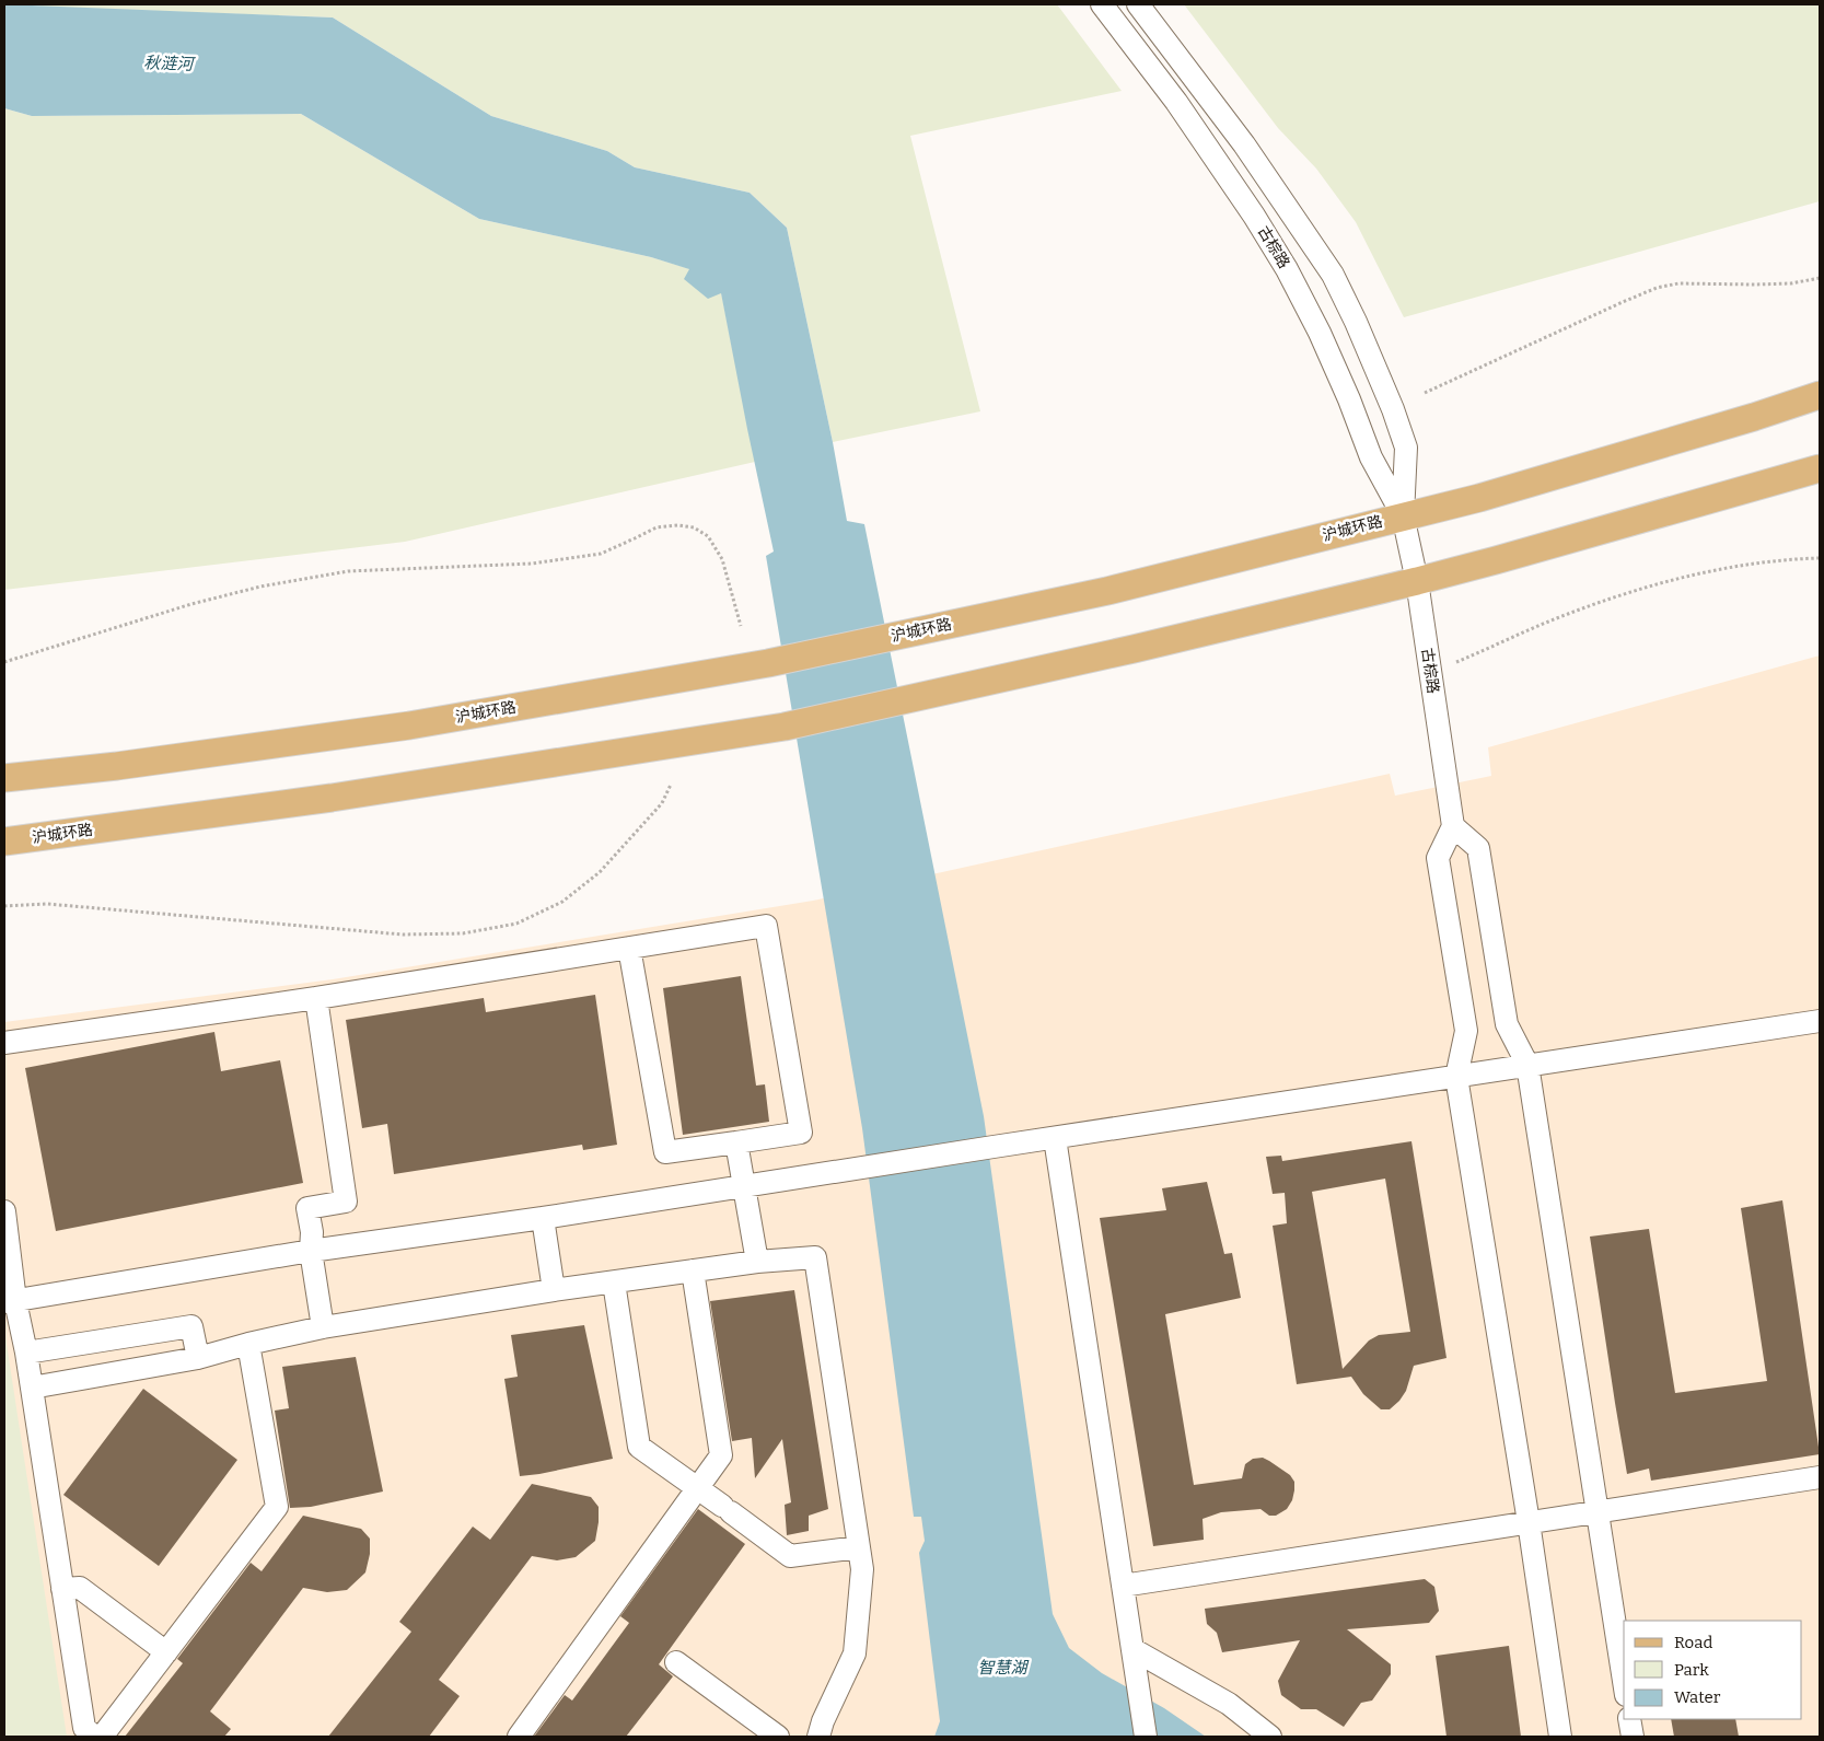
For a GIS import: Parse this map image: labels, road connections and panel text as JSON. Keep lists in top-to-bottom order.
{
  "streets": {
    "main road": ["沪城环路"],
    "street": ["古棕路"]
  },
  "crossings": [
    ["古棕路", "沪城环路"]
  ],
  "water": ["秋涟河", "智慧湖"],
  "legend": ["Road", "Park", "Water"]
}
